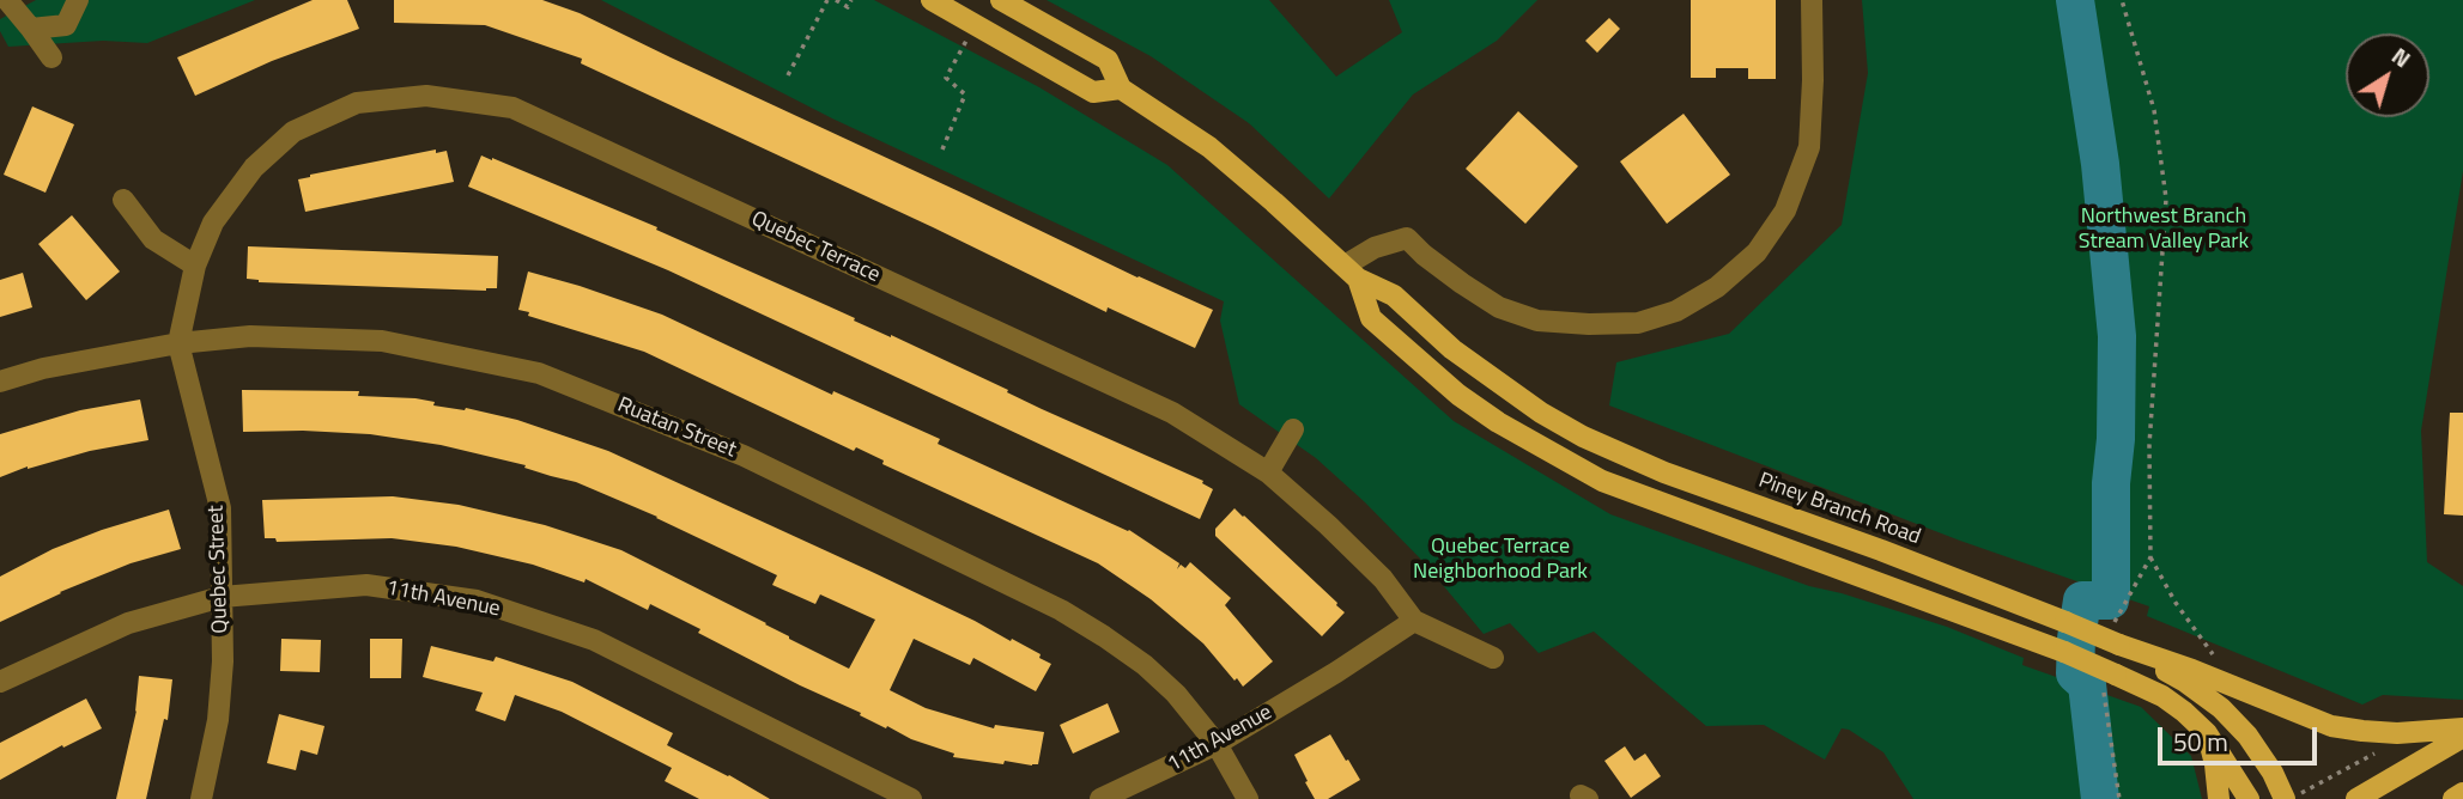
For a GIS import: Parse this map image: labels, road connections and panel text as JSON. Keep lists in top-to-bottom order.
{
  "streets": {
    "main road": ["Piney Branch Road"],
    "street": [
      "Quebec Terrace",
      "Ruatan Street",
      "Quebec Street",
      "11th Avenue"
    ]
  },
  "crossings": [
    ["Quebec Terrace", "Ruatan Street"],
    ["Quebec Terrace", "Quebec Street"],
    ["Quebec Terrace", "11th Avenue"],
    ["Ruatan Street", "Quebec Street"],
    ["Ruatan Street", "11th Avenue"],
    ["Quebec Street", "11th Avenue"]
  ],
  "parks": ["Northwest Branch Stream Valley Park", "Quebec Terrace Neighborhood Park"],
  "scale_bar": "50 m",
  "north": "top right"
}
